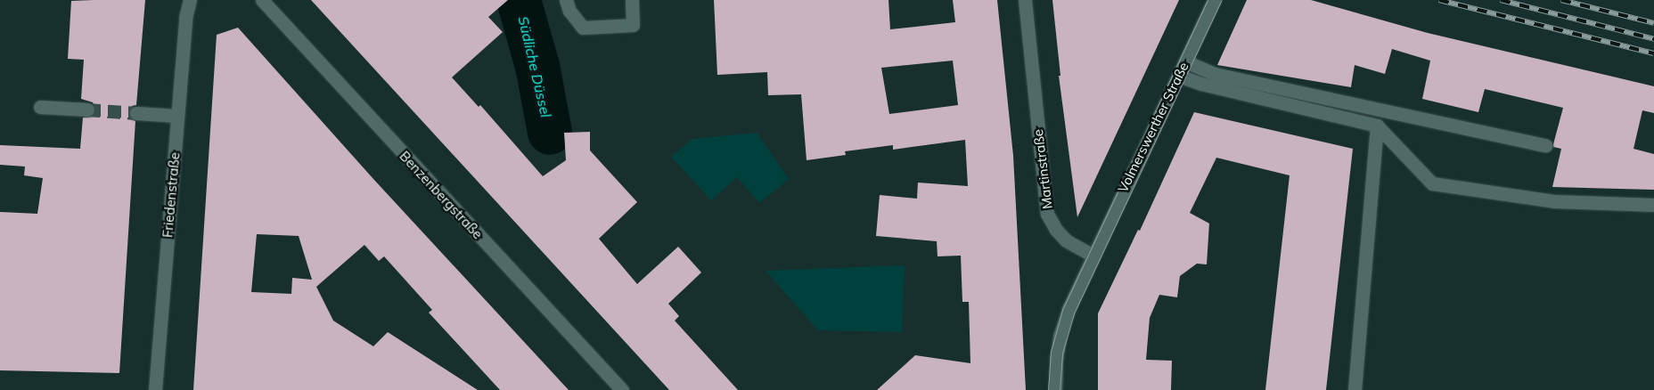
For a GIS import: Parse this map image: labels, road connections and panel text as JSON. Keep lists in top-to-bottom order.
{
  "streets": {
    "street": [
      "Volmerswerther Straße",
      "Martinstraße",
      "Friedenstraße",
      "Benzenbergstraße"
    ]
  },
  "crossings": [
    ["Volmerswerther Straße", "Martinstraße"]
  ],
  "water": ["Südliche Düssel"]
}
